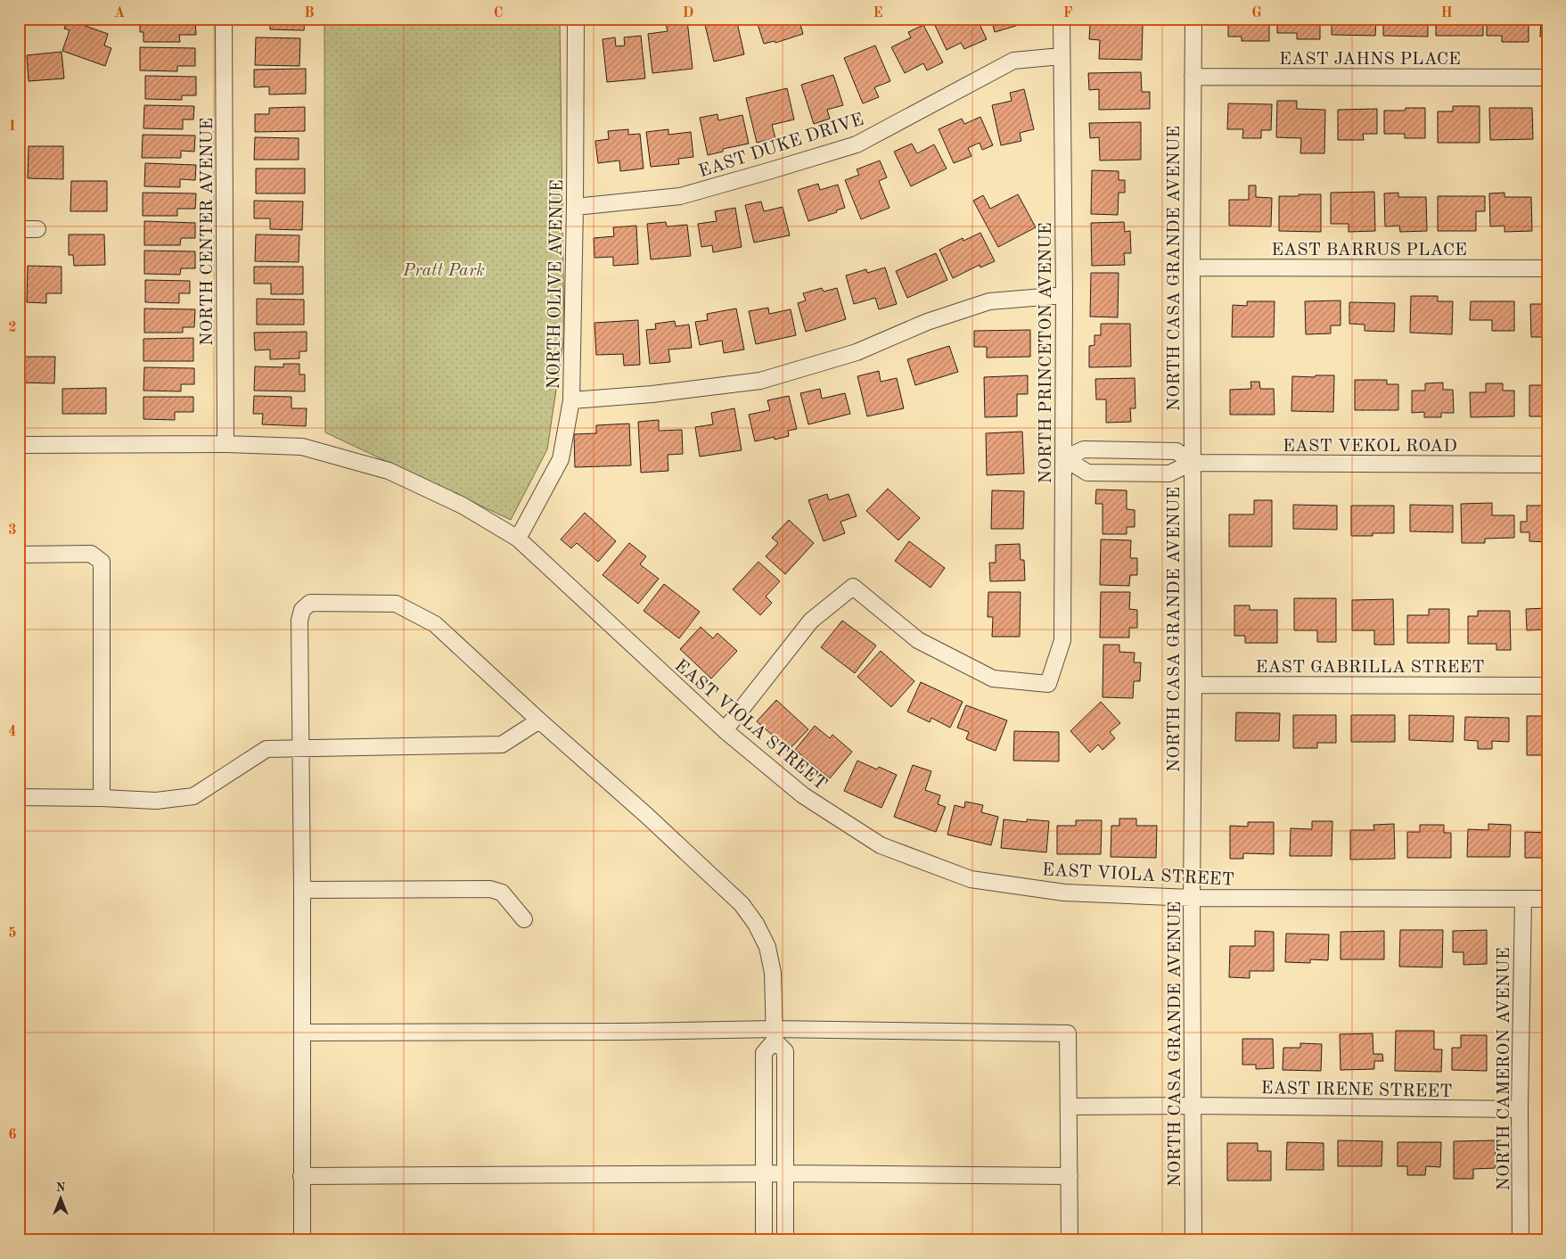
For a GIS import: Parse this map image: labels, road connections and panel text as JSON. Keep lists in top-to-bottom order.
{
  "streets": {
    "street": [
      "EAST JAHNS PLACE",
      "EAST DUKE DRIVE",
      "NORTH CENTER AVENUE",
      "EAST BARRUS PLACE",
      "NORTH CASA GRANDE AVENUE",
      "NORTH OLIVE AVENUE",
      "NORTH PRINCETON AVENUE",
      "EAST VEKOL ROAD",
      "EAST GABRILLA STREET",
      "EAST VIOLA STREET",
      "NORTH CAMERON AVENUE",
      "EAST IRENE STREET"
    ]
  },
  "crossings": [
    ["EAST JAHNS PLACE", "NORTH CASA GRANDE AVENUE"],
    ["EAST DUKE DRIVE", "NORTH OLIVE AVENUE"],
    ["EAST DUKE DRIVE", "NORTH PRINCETON AVENUE"],
    ["NORTH CENTER AVENUE", "EAST VIOLA STREET"],
    ["EAST BARRUS PLACE", "NORTH CASA GRANDE AVENUE"],
    ["NORTH CASA GRANDE AVENUE", "EAST VEKOL ROAD"],
    ["NORTH CASA GRANDE AVENUE", "EAST GABRILLA STREET"],
    ["NORTH CASA GRANDE AVENUE", "EAST VIOLA STREET"],
    ["NORTH CASA GRANDE AVENUE", "EAST IRENE STREET"],
    ["NORTH OLIVE AVENUE", "EAST VIOLA STREET"],
    ["NORTH PRINCETON AVENUE", "EAST VEKOL ROAD"],
    ["NORTH PRINCETON AVENUE", "EAST VIOLA STREET"],
    ["EAST VIOLA STREET", "NORTH CAMERON AVENUE"],
    ["NORTH CAMERON AVENUE", "EAST IRENE STREET"]
  ],
  "parks": ["Pratt Park"],
  "north": "top",
  "grid": {
    "columns": [
      "A",
      "B",
      "C",
      "D",
      "E",
      "F",
      "G",
      "H"
    ],
    "rows": [
      "1",
      "2",
      "3",
      "4",
      "5",
      "6"
    ]
  }
}
